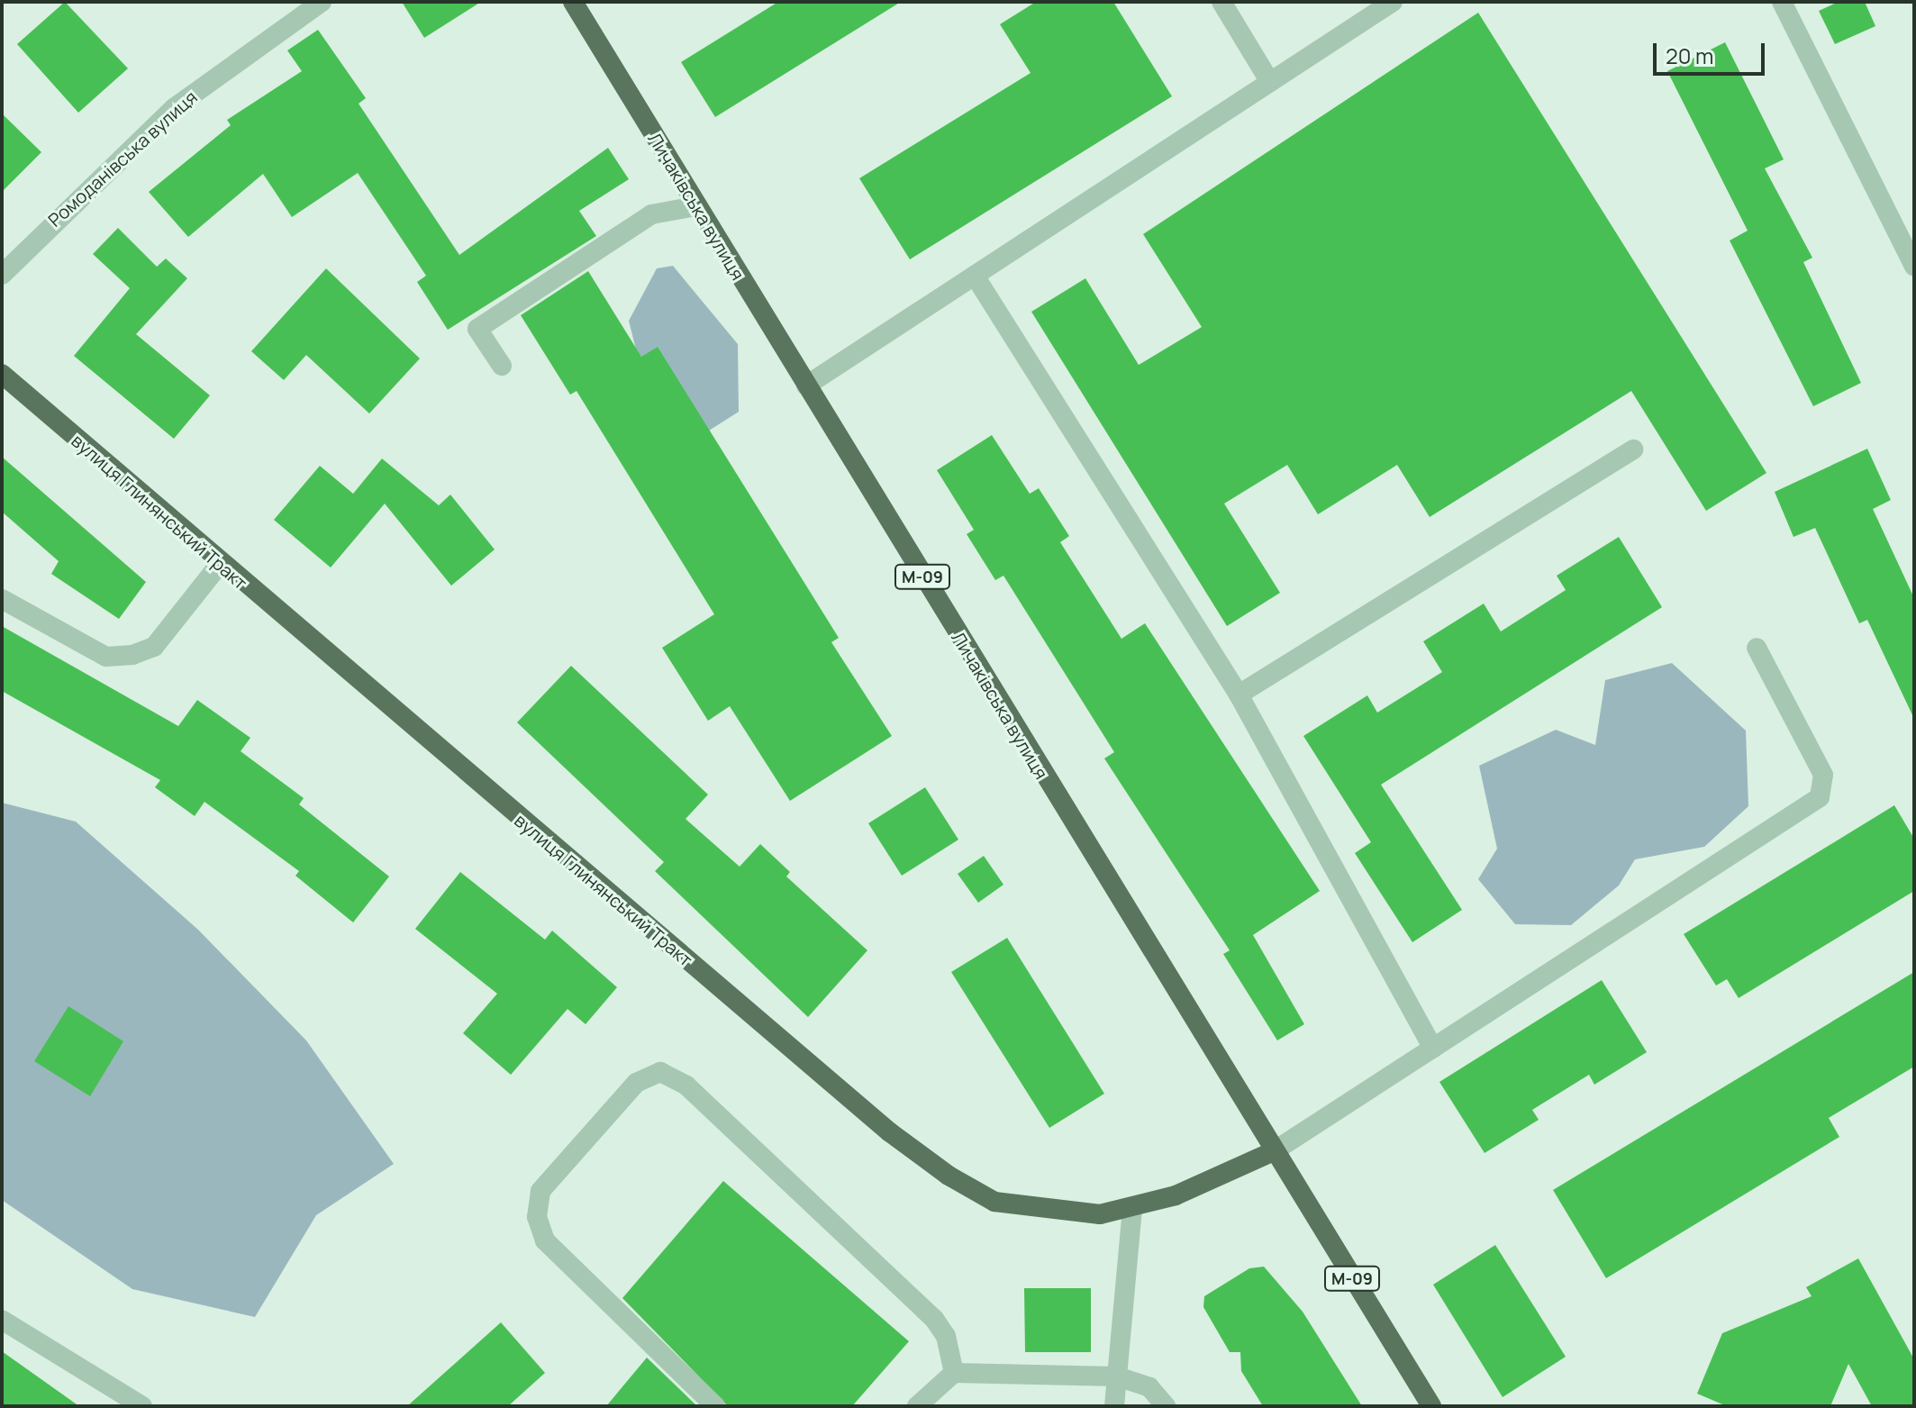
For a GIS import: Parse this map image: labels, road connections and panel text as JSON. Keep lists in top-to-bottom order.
{
  "streets": {
    "main road": ["Личаківська вулиця", "вулиця Глинянський Тракт", "М-09"],
    "street": ["Ромоданівська вулиця"]
  },
  "crossings": [
    ["Личаківська вулиця", "вулиця Глинянський Тракт"]
  ],
  "scale_bar": "20 m"
}
